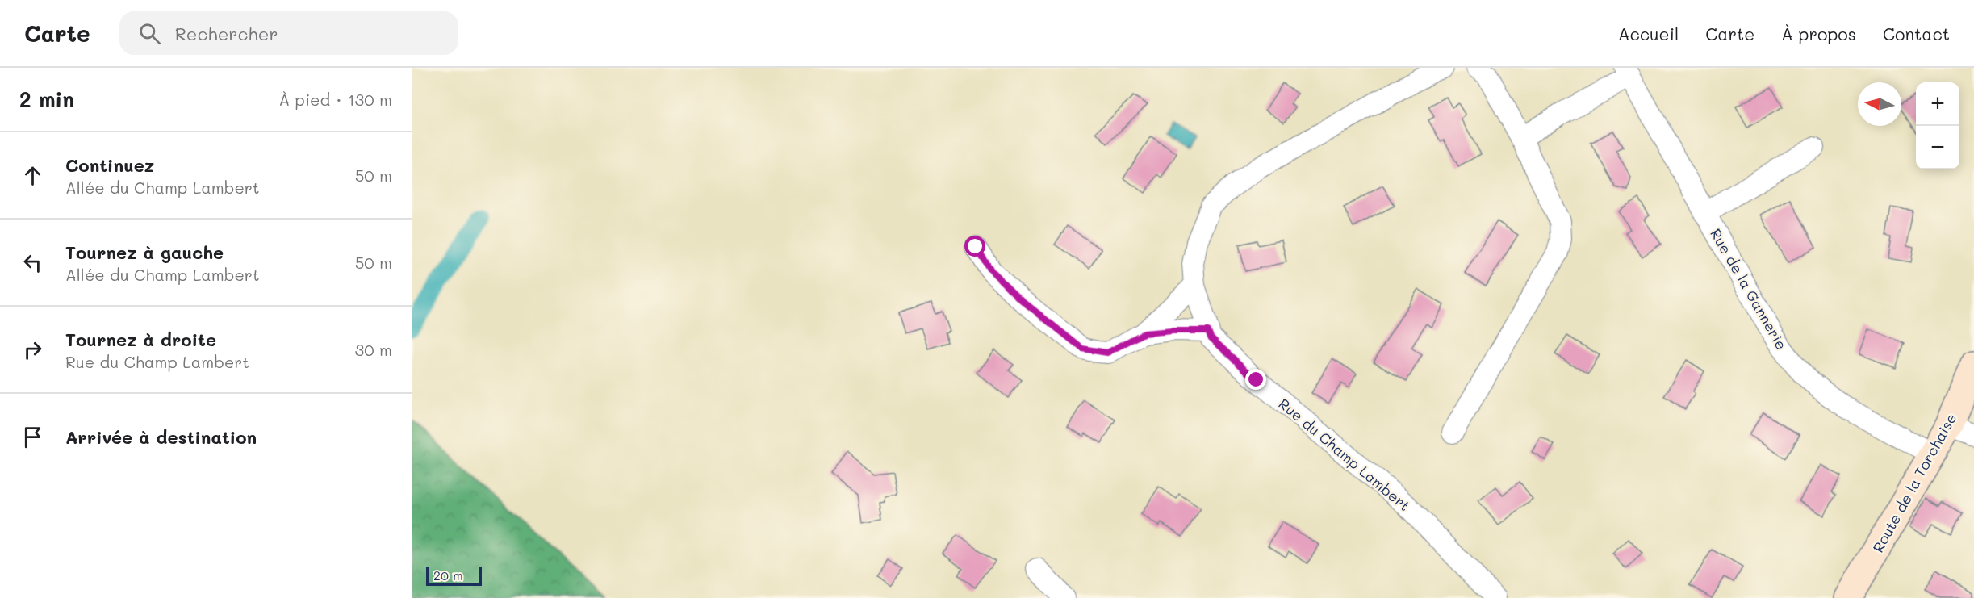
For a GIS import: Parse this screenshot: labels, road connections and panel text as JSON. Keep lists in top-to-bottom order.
{
  "streets": {
    "main road": ["Route de la Torchaise"],
    "street": ["Rue de la Gannerie", "Rue du Champ Lambert"]
  },
  "crossings": [
    ["Rue de la Gannerie", "Route de la Torchaise"]
  ],
  "scale_bar": "20 m",
  "north": "left",
  "page": {
    "header": "Carte",
    "search": "Rechercher",
    "nav": [
      "Accueil",
      "Carte",
      "À propos",
      "Contact"
    ],
    "heading": ["2 min", "À pied · 130 m"],
    "map_buttons": ["+", "−"],
    "list": [
      ["Continuez", "Allée du Champ Lambert", "50 m"],
      ["Tournez à gauche", "Allée du Champ Lambert", "50 m"],
      ["Tournez à droite", "Rue du Champ Lambert", "30 m"],
      "Arrivée à destination"
    ],
    "scale": "20 m"
  }
}
